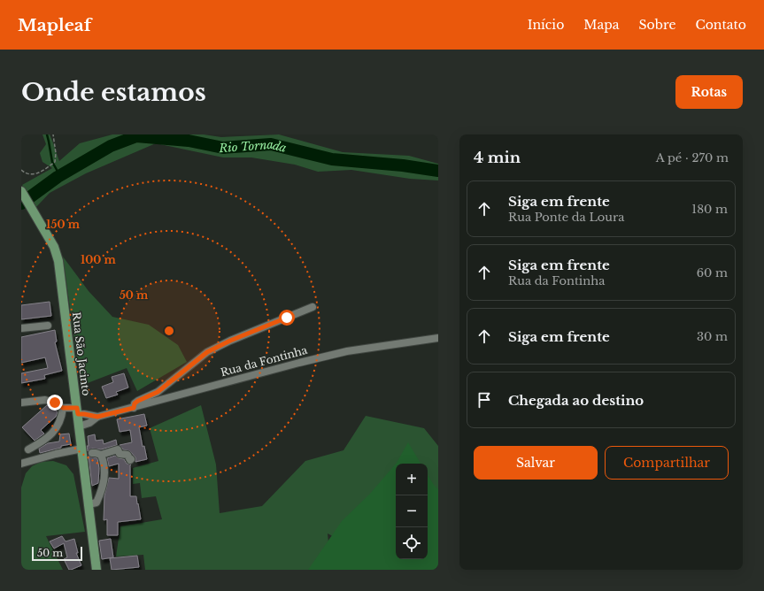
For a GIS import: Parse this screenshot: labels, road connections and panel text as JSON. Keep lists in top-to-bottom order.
{
  "streets": {
    "main road": ["Rua São Jacinto"],
    "street": ["Rua da Fontinha"]
  },
  "crossings": [
    ["Rua São Jacinto", "Rua da Fontinha"]
  ],
  "water": ["Rio Tornada"],
  "scale_bar": "50 m",
  "page": {
    "header": "Mapleaf",
    "nav": [
      "Início",
      "Mapa",
      "Sobre",
      "Contato"
    ],
    "buttons": [
      "Rotas",
      ["Salvar", "Compartilhar"]
    ],
    "title": "Onde estamos",
    "heading": ["4 min", "A pé · 270 m"],
    "list": [
      ["Siga em frente", "Rua Ponte da Loura", "180 m"],
      ["Siga em frente", "Rua da Fontinha", "60 m"],
      ["Siga em frente", "30 m"],
      "Chegada ao destino"
    ],
    "map_buttons": ["+", "−"],
    "scale": "50 m"
  },
  "rings": ["150 m", "100 m", "50 m"]
}
